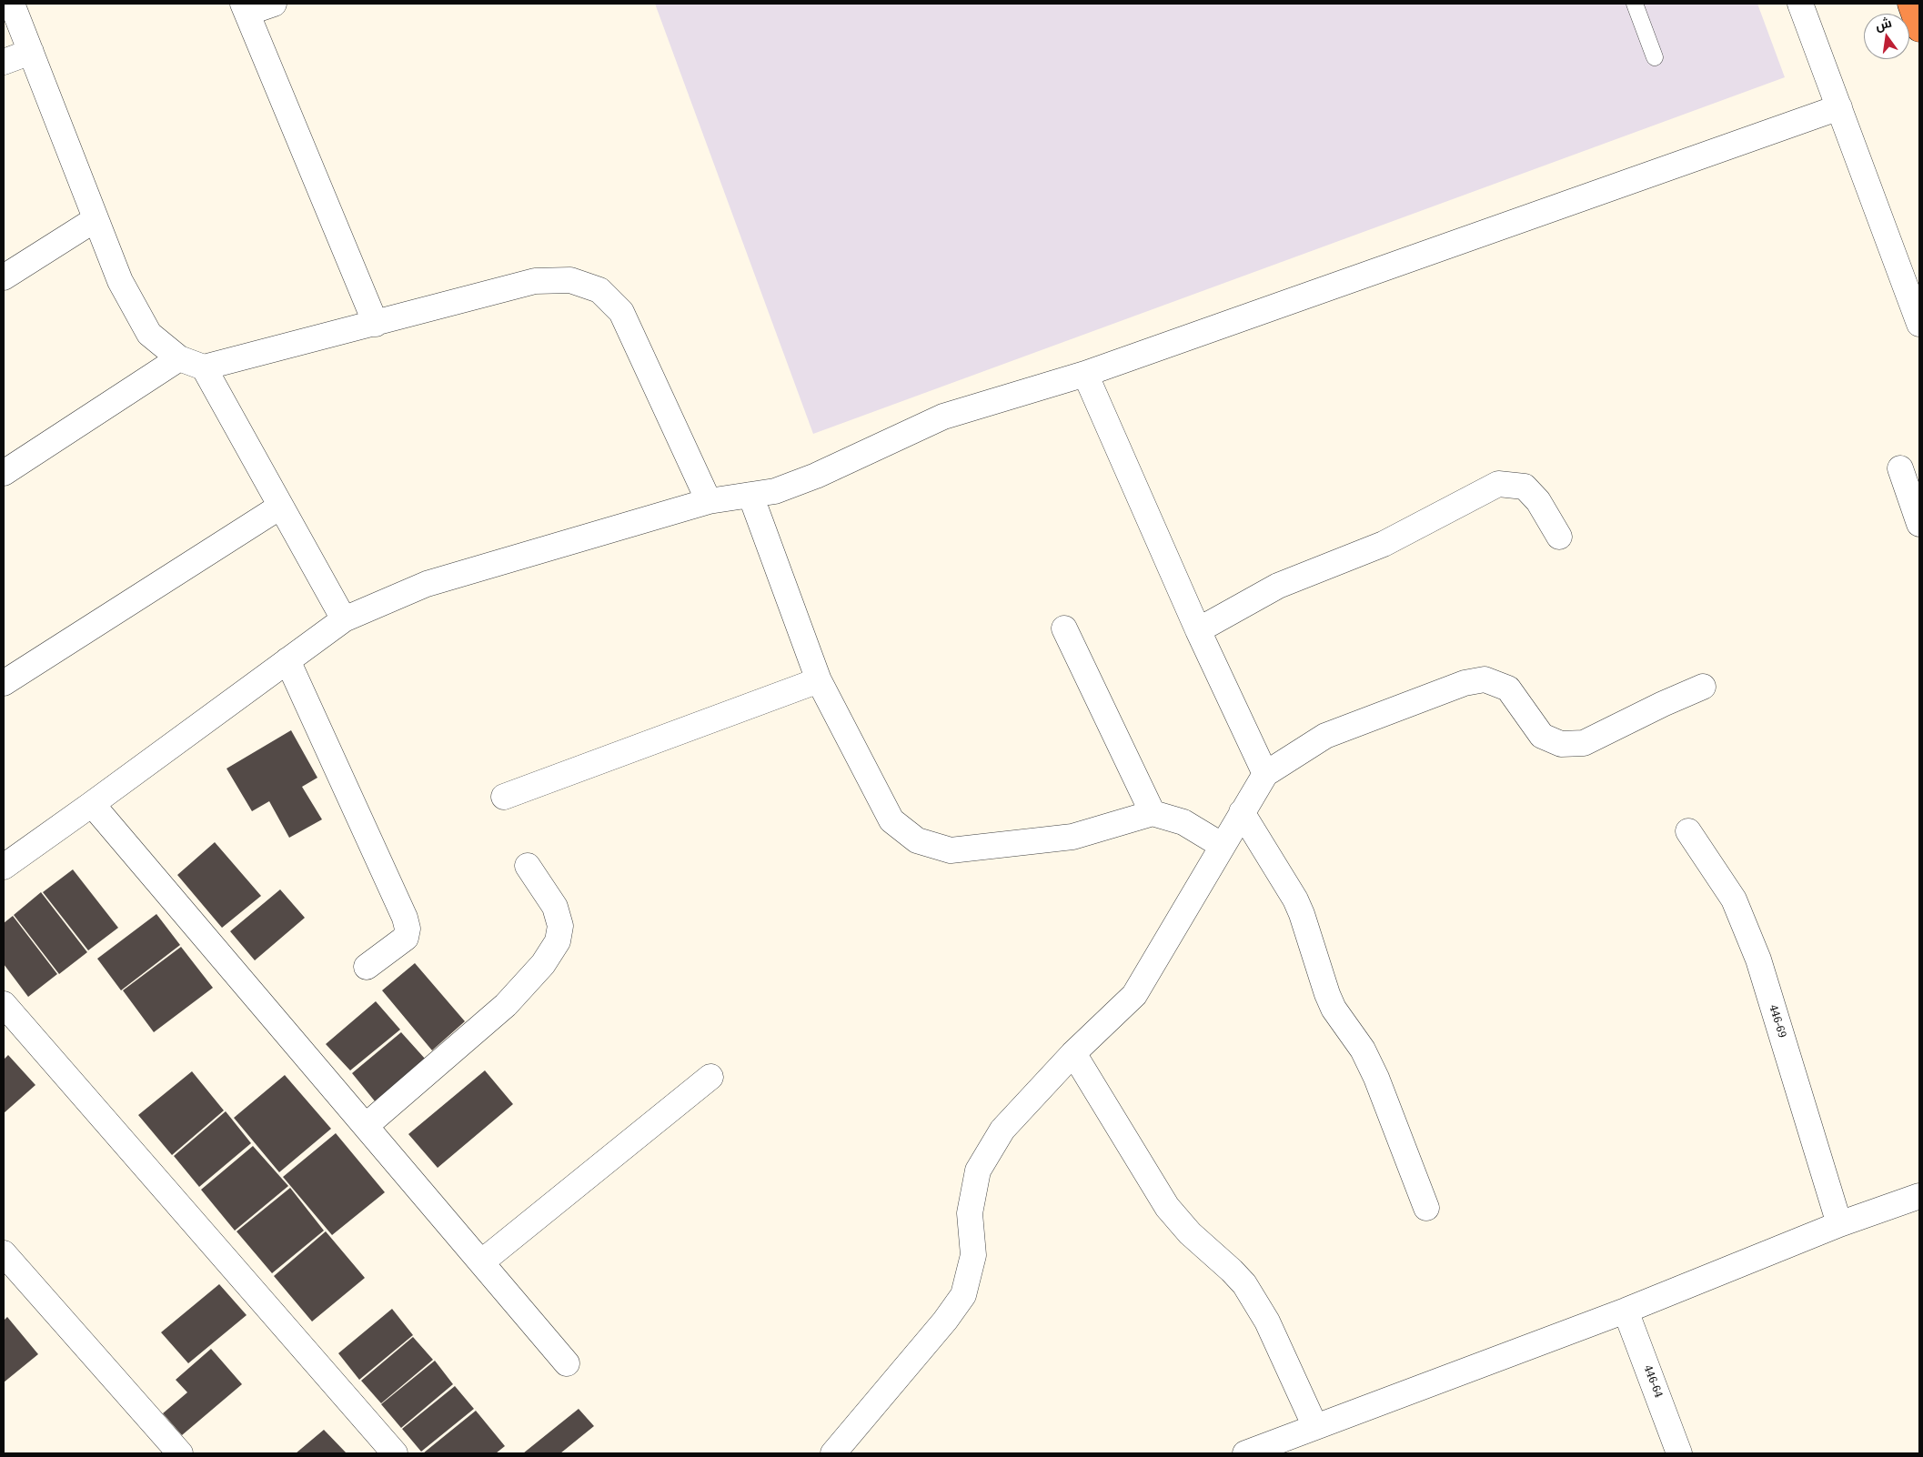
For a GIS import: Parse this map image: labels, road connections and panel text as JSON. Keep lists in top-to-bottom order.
{
  "streets": {
    "street": ["446-69", "446-64"]
  },
  "north": "top"
}
